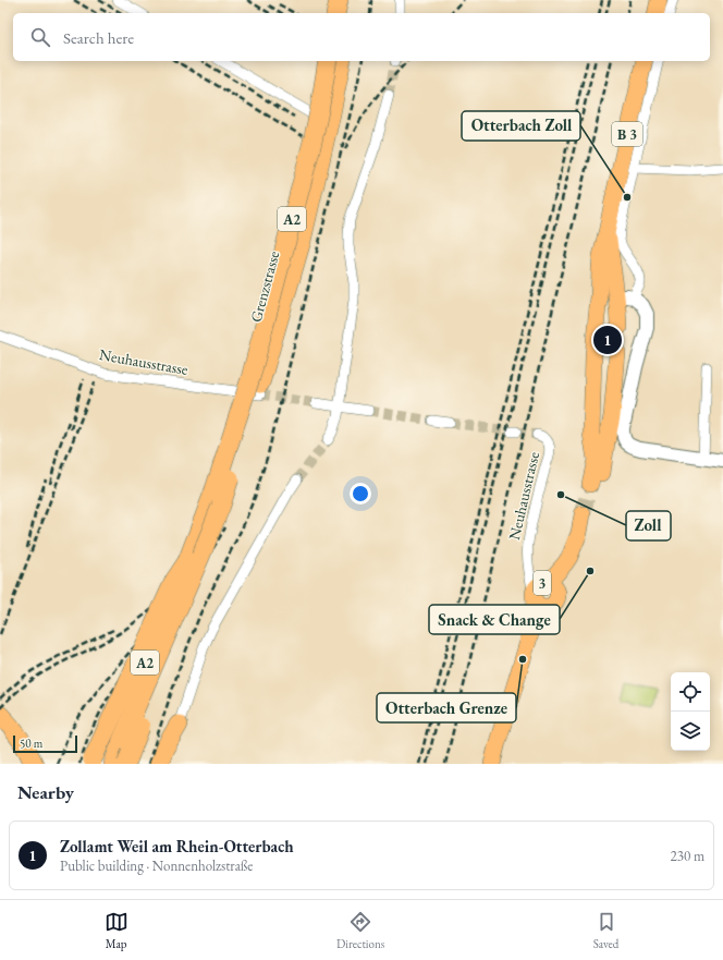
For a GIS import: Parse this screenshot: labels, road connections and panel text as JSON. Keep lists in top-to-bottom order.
{
  "streets": {
    "highway": ["A2"],
    "main road": ["B 3", "3"],
    "street": ["Grenzstrasse", "Neuhausstrasse"]
  },
  "crossings": [
    ["Grenzstrasse", "Neuhausstrasse"],
    ["Neuhausstrasse", "3"]
  ],
  "places": [
    "Otterbach Zoll",
    "Zoll",
    "Snack & Change",
    "Otterbach Grenze"
  ],
  "scale_bar": "50 m",
  "page": {
    "search": "Search here",
    "pins": "1",
    "scale": "50 m",
    "heading": "Nearby",
    "list": [
      {
        "mark": "1",
        "name": "Zollamt Weil am Rhein-Otterbach",
        "note": "Public building · Nonnenholzstraße",
        "value": "230 m"
      }
    ],
    "nav": ["Map", "Directions", "Saved"]
  }
}
